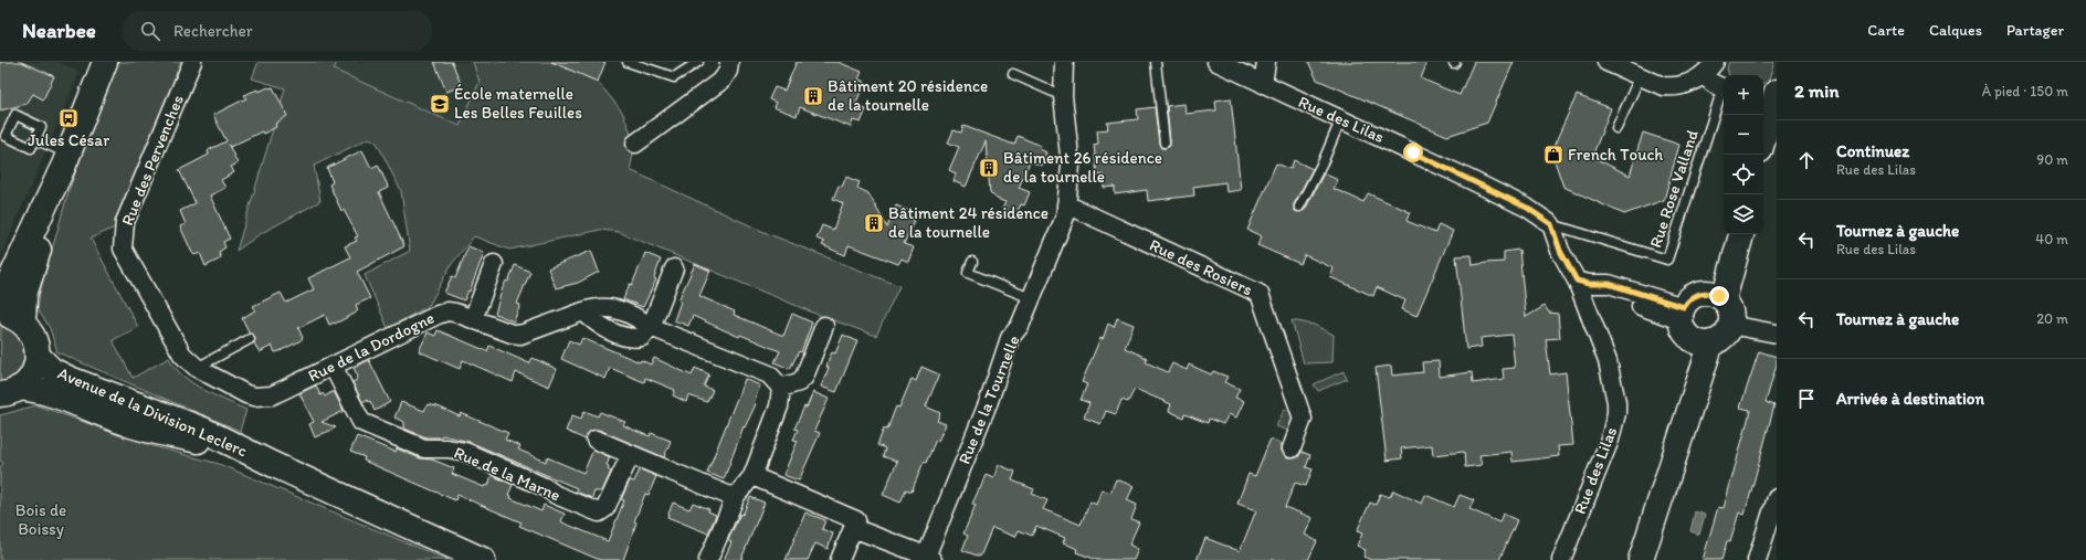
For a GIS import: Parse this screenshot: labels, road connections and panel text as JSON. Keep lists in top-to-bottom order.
{
  "streets": {
    "main road": ["Avenue de la Division Leclerc"],
    "street": [
      "Rue des Lilas",
      "Rue des Pervenches",
      "Rue des Rosiers",
      "Rue de la Dordogne",
      "Rue de la Tournelle",
      "Rue de la Marne"
    ],
    "lane": ["Rue Rose Valland"]
  },
  "crossings": [
    ["Rue des Lilas", "Rue Rose Valland"],
    ["Rue des Pervenches", "Rue de la Dordogne"],
    ["Rue des Rosiers", "Rue de la Tournelle"],
    ["Rue de la Dordogne", "Rue de la Marne"]
  ],
  "parks": ["Bois de Boissy"],
  "places": {
    "building": ["Bâtiment 20 résidence de la tournelle", "Bâtiment 26 résidence de la tournelle", "Bâtiment 24 résidence de la tournelle"],
    "school or university": ["École maternelle Les Belles Feuilles"],
    "bus stop": ["Jules César"],
    "shop": ["French Touch"]
  },
  "page": {
    "header": "Nearbee",
    "search": "Rechercher",
    "nav": ["Carte", "Calques", "Partager"],
    "heading": ["2 min", "À pied · 150 m"],
    "map_buttons": ["+", "−"],
    "list": [
      ["Continuez", "Rue des Lilas", "90 m"],
      ["Tournez à gauche", "Rue des Lilas", "40 m"],
      ["Tournez à gauche", "20 m"],
      "Arrivée à destination"
    ]
  }
}
